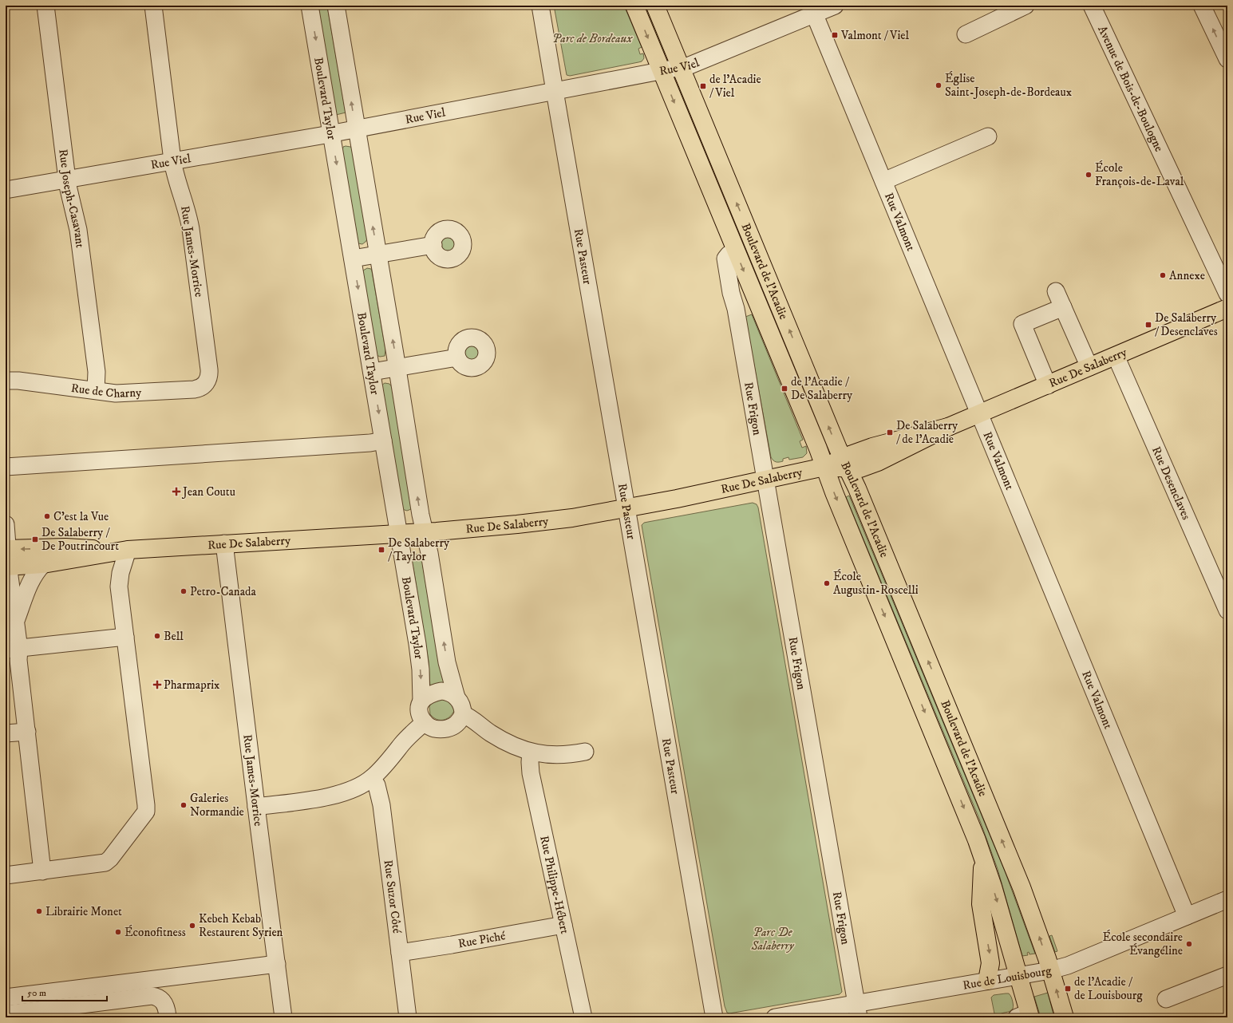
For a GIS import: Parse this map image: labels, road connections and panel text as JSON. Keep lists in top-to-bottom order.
{
  "streets": {
    "main road": ["Boulevard de l'Acadie", "Rue De Salaberry"],
    "street": [
      "Rue Viel",
      "Avenue de Bois-de-Boulogne",
      "Boulevard Taylor",
      "Rue Joseph-Casavant",
      "Rue Valmont",
      "Rue James-Morrice",
      "Rue Pasteur",
      "Rue de Charny",
      "Rue Frigon",
      "Rue Desenclaves",
      "Rue Philippe-Hébert",
      "Rue Suzor Côté",
      "Rue Piché",
      "Rue de Louisbourg"
    ]
  },
  "crossings": [
    ["Rue Viel", "Boulevard Taylor"],
    ["Rue Viel", "Rue Joseph-Casavant"],
    ["Rue Viel", "Rue Valmont"],
    ["Rue Viel", "Rue James-Morrice"],
    ["Rue Viel", "Rue Pasteur"],
    ["Rue Viel", "Boulevard de l'Acadie"],
    ["Boulevard Taylor", "Rue De Salaberry"],
    ["Rue Joseph-Casavant", "Rue de Charny"],
    ["Rue Valmont", "Rue De Salaberry"],
    ["Rue Valmont", "Rue de Louisbourg"],
    ["Rue James-Morrice", "Rue De Salaberry"],
    ["Rue James-Morrice", "Rue de Charny"],
    ["Rue Pasteur", "Rue De Salaberry"],
    ["Boulevard de l'Acadie", "Rue De Salaberry"],
    ["Boulevard de l'Acadie", "Rue Frigon"],
    ["Boulevard de l'Acadie", "Rue de Louisbourg"],
    ["Rue De Salaberry", "Rue Frigon"],
    ["Rue De Salaberry", "Rue Desenclaves"],
    ["Rue Frigon", "Rue de Louisbourg"],
    ["Rue Philippe-Hébert", "Rue Piché"],
    ["Rue Suzor Côté", "Rue Piché"]
  ],
  "parks": ["Parc de Bordeaux", "Parc De Salaberry"],
  "places": {
    "transit": [
      "Valmont / Viel",
      "de l'Acadie / Viel",
      "De Salaberry / Desenclaves",
      "de l'Acadie / De Salaberry",
      "De Salaberry / de l'Acadie",
      "De Salaberry / De Poutrincourt",
      "De Salaberry / Taylor",
      "de l'Acadie / de Louisbourg"
    ],
    "other": [
      "Église Saint-Joseph-de-Bordeaux",
      "École François-de-Laval",
      "Annexe",
      "C'est la Vue",
      "École Augustin-Roscelli",
      "Petro-Canada",
      "Bell",
      "Galeries Normandie",
      "Librairie Monet",
      "Kebeh Kebab Restaurent Syrien",
      "Éconofitness",
      "École secondaire Évangéline"
    ],
    "health": ["Jean Coutu", "Pharmaprix"]
  },
  "scale_bar": "50 m"
}
